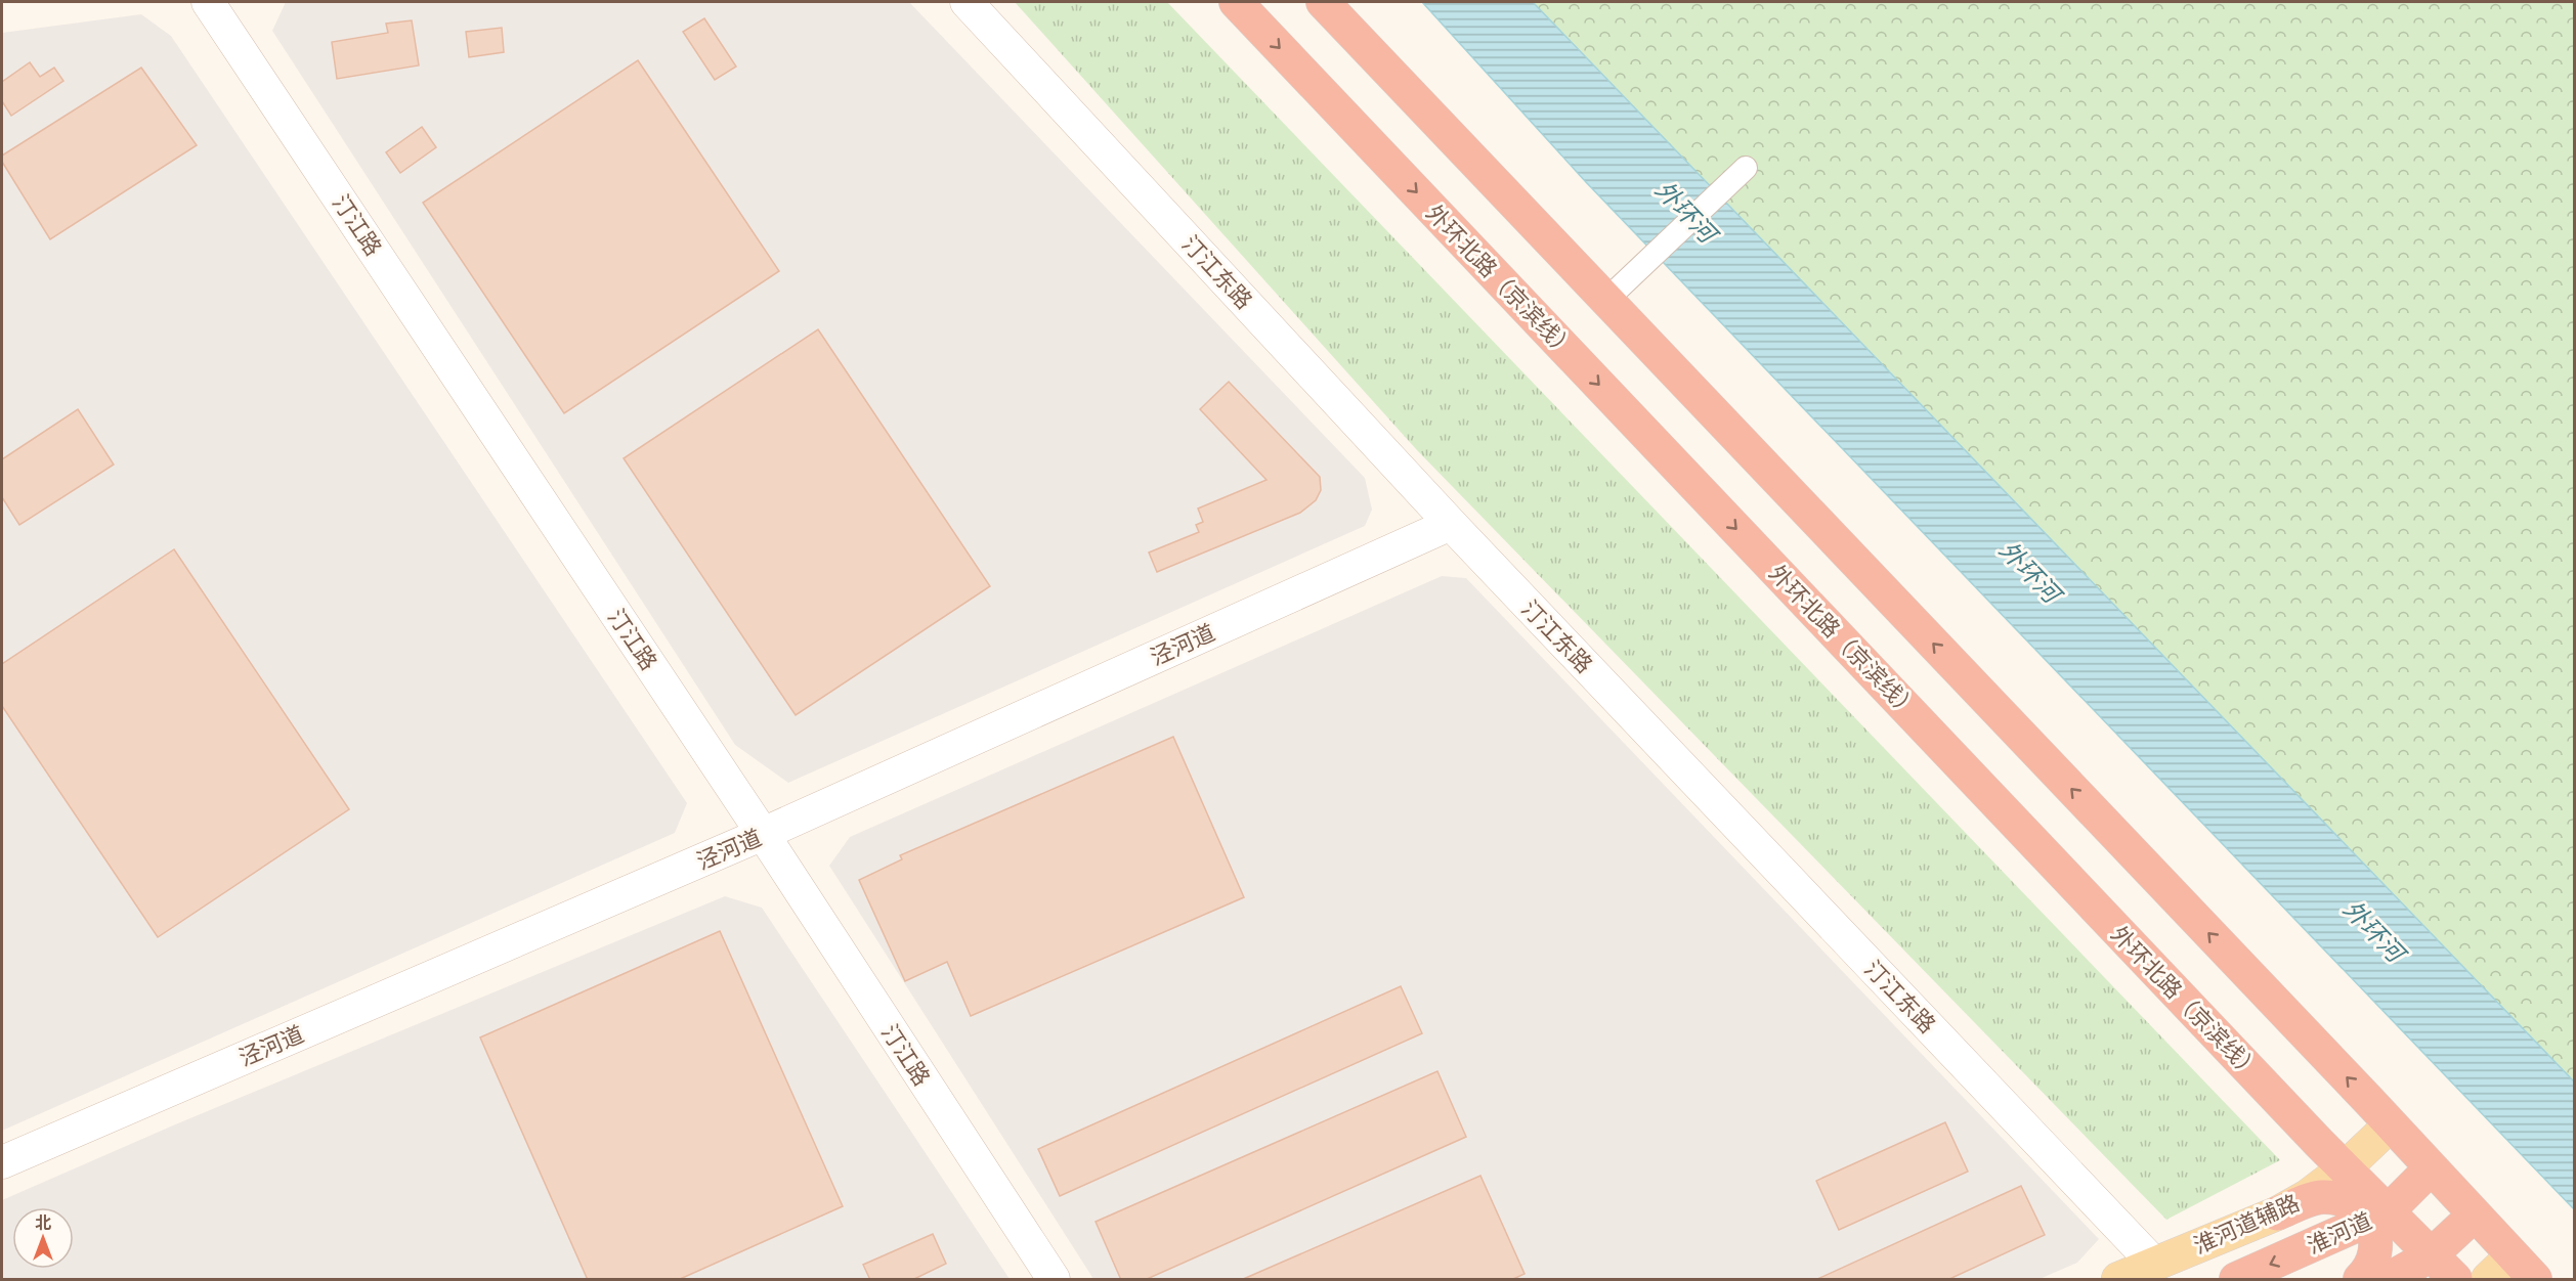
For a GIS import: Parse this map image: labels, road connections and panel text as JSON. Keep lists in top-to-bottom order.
{
  "streets": {
    "highway": ["外环北路（京滨线）", "淮河道"],
    "main road": ["淮河道辅路"],
    "street": ["汀江路", "汀江东路", "泾河道"]
  },
  "crossings": [
    ["汀江路", "泾河道"],
    ["汀江东路", "泾河道"],
    ["汀江东路", "淮河道辅路"],
    ["外环北路（京滨线）", "淮河道辅路"],
    ["外环北路（京滨线）", "淮河道"]
  ],
  "one_way": ["淮河道"],
  "water": ["外环河"],
  "north": "top"
}
